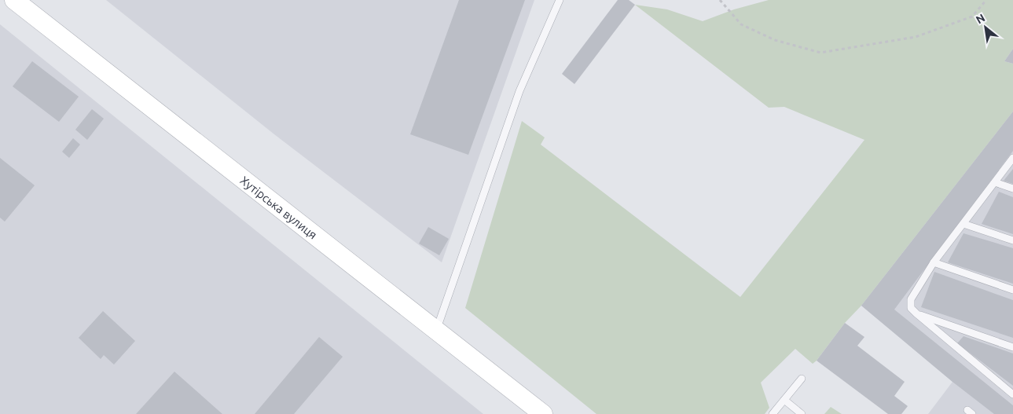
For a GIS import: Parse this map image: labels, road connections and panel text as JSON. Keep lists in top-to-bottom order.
{
  "streets": {
    "main road": ["Хутірська вулиця"]
  },
  "north": "top left"
}
